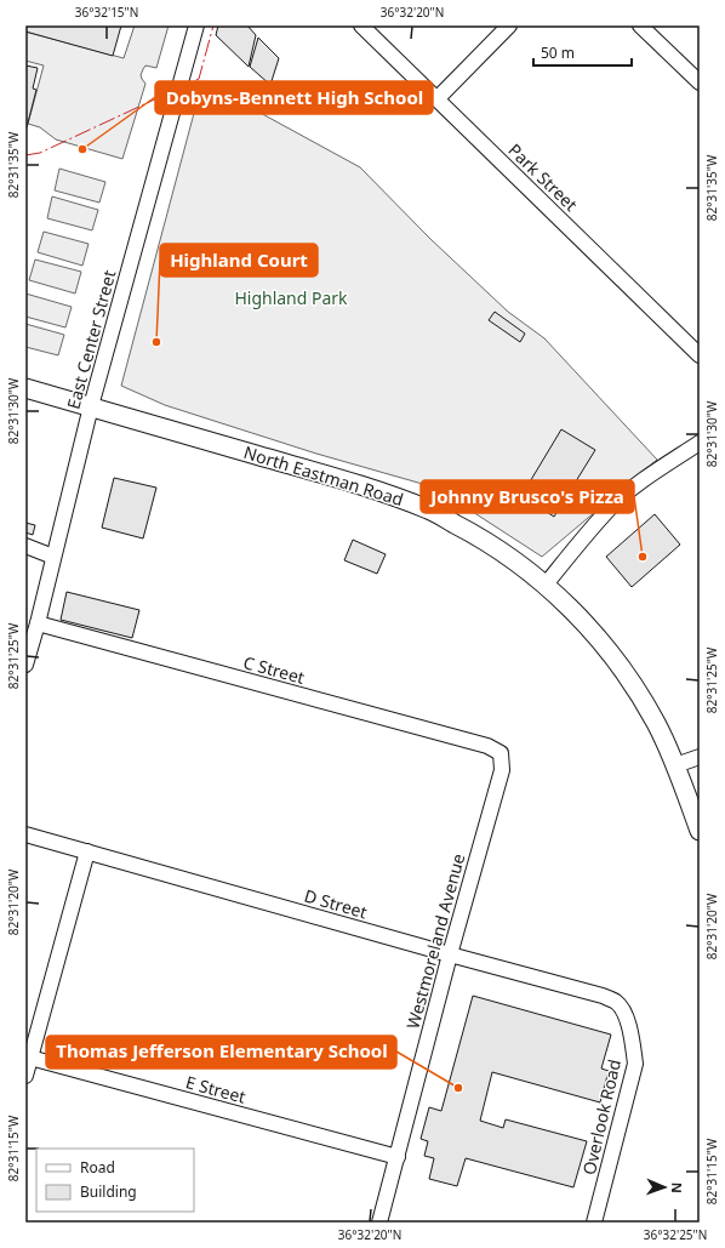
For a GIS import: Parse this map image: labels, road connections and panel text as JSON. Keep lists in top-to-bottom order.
{
  "streets": {
    "main road": ["North Eastman Road"],
    "street": [
      "Park Street",
      "East Center Street",
      "C Street",
      "D Street",
      "Westmoreland Avenue",
      "E Street",
      "Overlook Road"
    ]
  },
  "crossings": [
    ["East Center Street", "North Eastman Road"],
    ["East Center Street", "C Street"],
    ["C Street", "Westmoreland Avenue"],
    ["D Street", "Westmoreland Avenue"],
    ["D Street", "Overlook Road"],
    ["Westmoreland Avenue", "E Street"]
  ],
  "parks": ["Highland Park"],
  "places": [
    "Dobyns-Bennett High School",
    "Highland Court",
    "Johnny Brusco's Pizza",
    "Thomas Jefferson Elementary School"
  ],
  "legend": ["Road", "Building"],
  "scale_bar": "50 m",
  "north": "right",
  "coordinates": [
    "36°32'15\"N",
    "36°32'20\"N",
    "82°31'35\"W",
    "82°31'30\"W",
    "82°31'25\"W",
    "82°31'20\"W",
    "82°31'15\"W",
    "36°32'25\"N"
  ]
}
